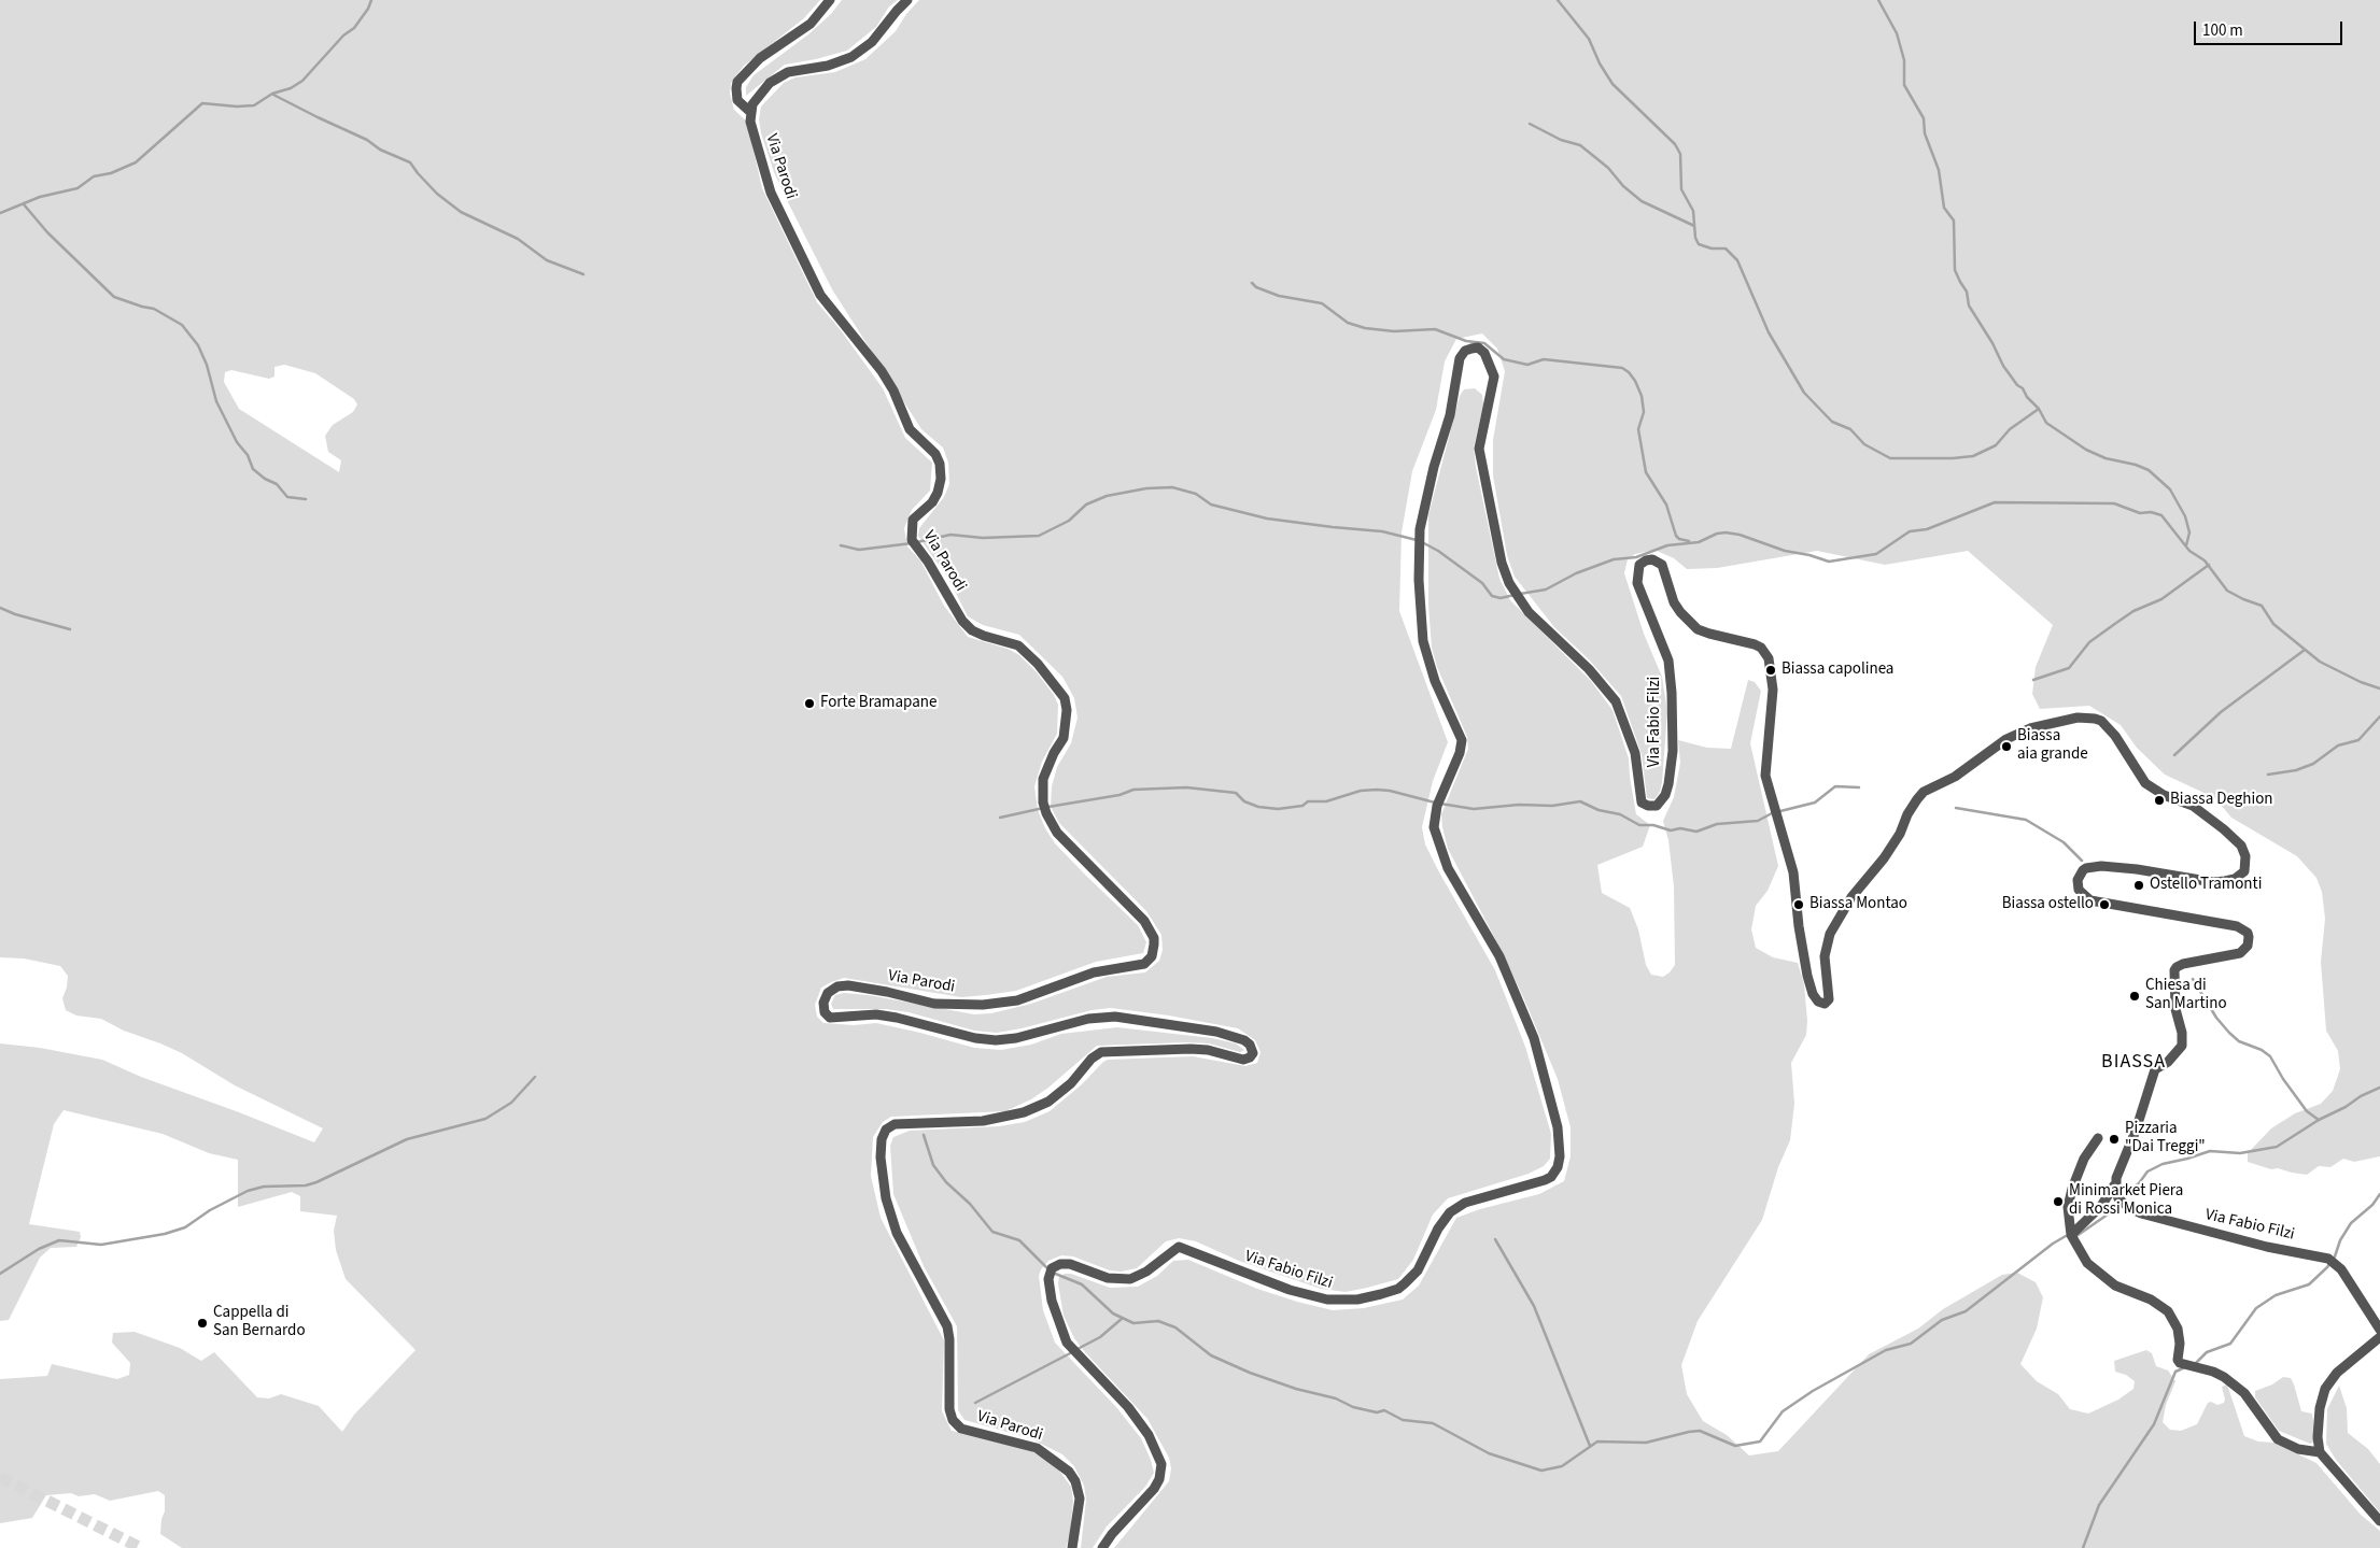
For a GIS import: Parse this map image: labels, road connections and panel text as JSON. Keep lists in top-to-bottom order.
{
  "streets": {
    "street": ["Via Parodi", "Via Fabio Filzi"]
  },
  "districts": ["BIASSA"],
  "places": [
    "Biassa capolinea",
    "Forte Bramapane",
    "Biassa aia grande",
    "Biassa Deghion",
    "Ostello Tramonti",
    "Biassa Montao",
    "Biassa ostello",
    "Chiesa di San Martino",
    "Pizzaria \"Dai Treggi\"",
    "Minimarket Piera di Rossi Monica",
    "Cappella di San Bernardo"
  ],
  "scale_bar": "100 m"
}
